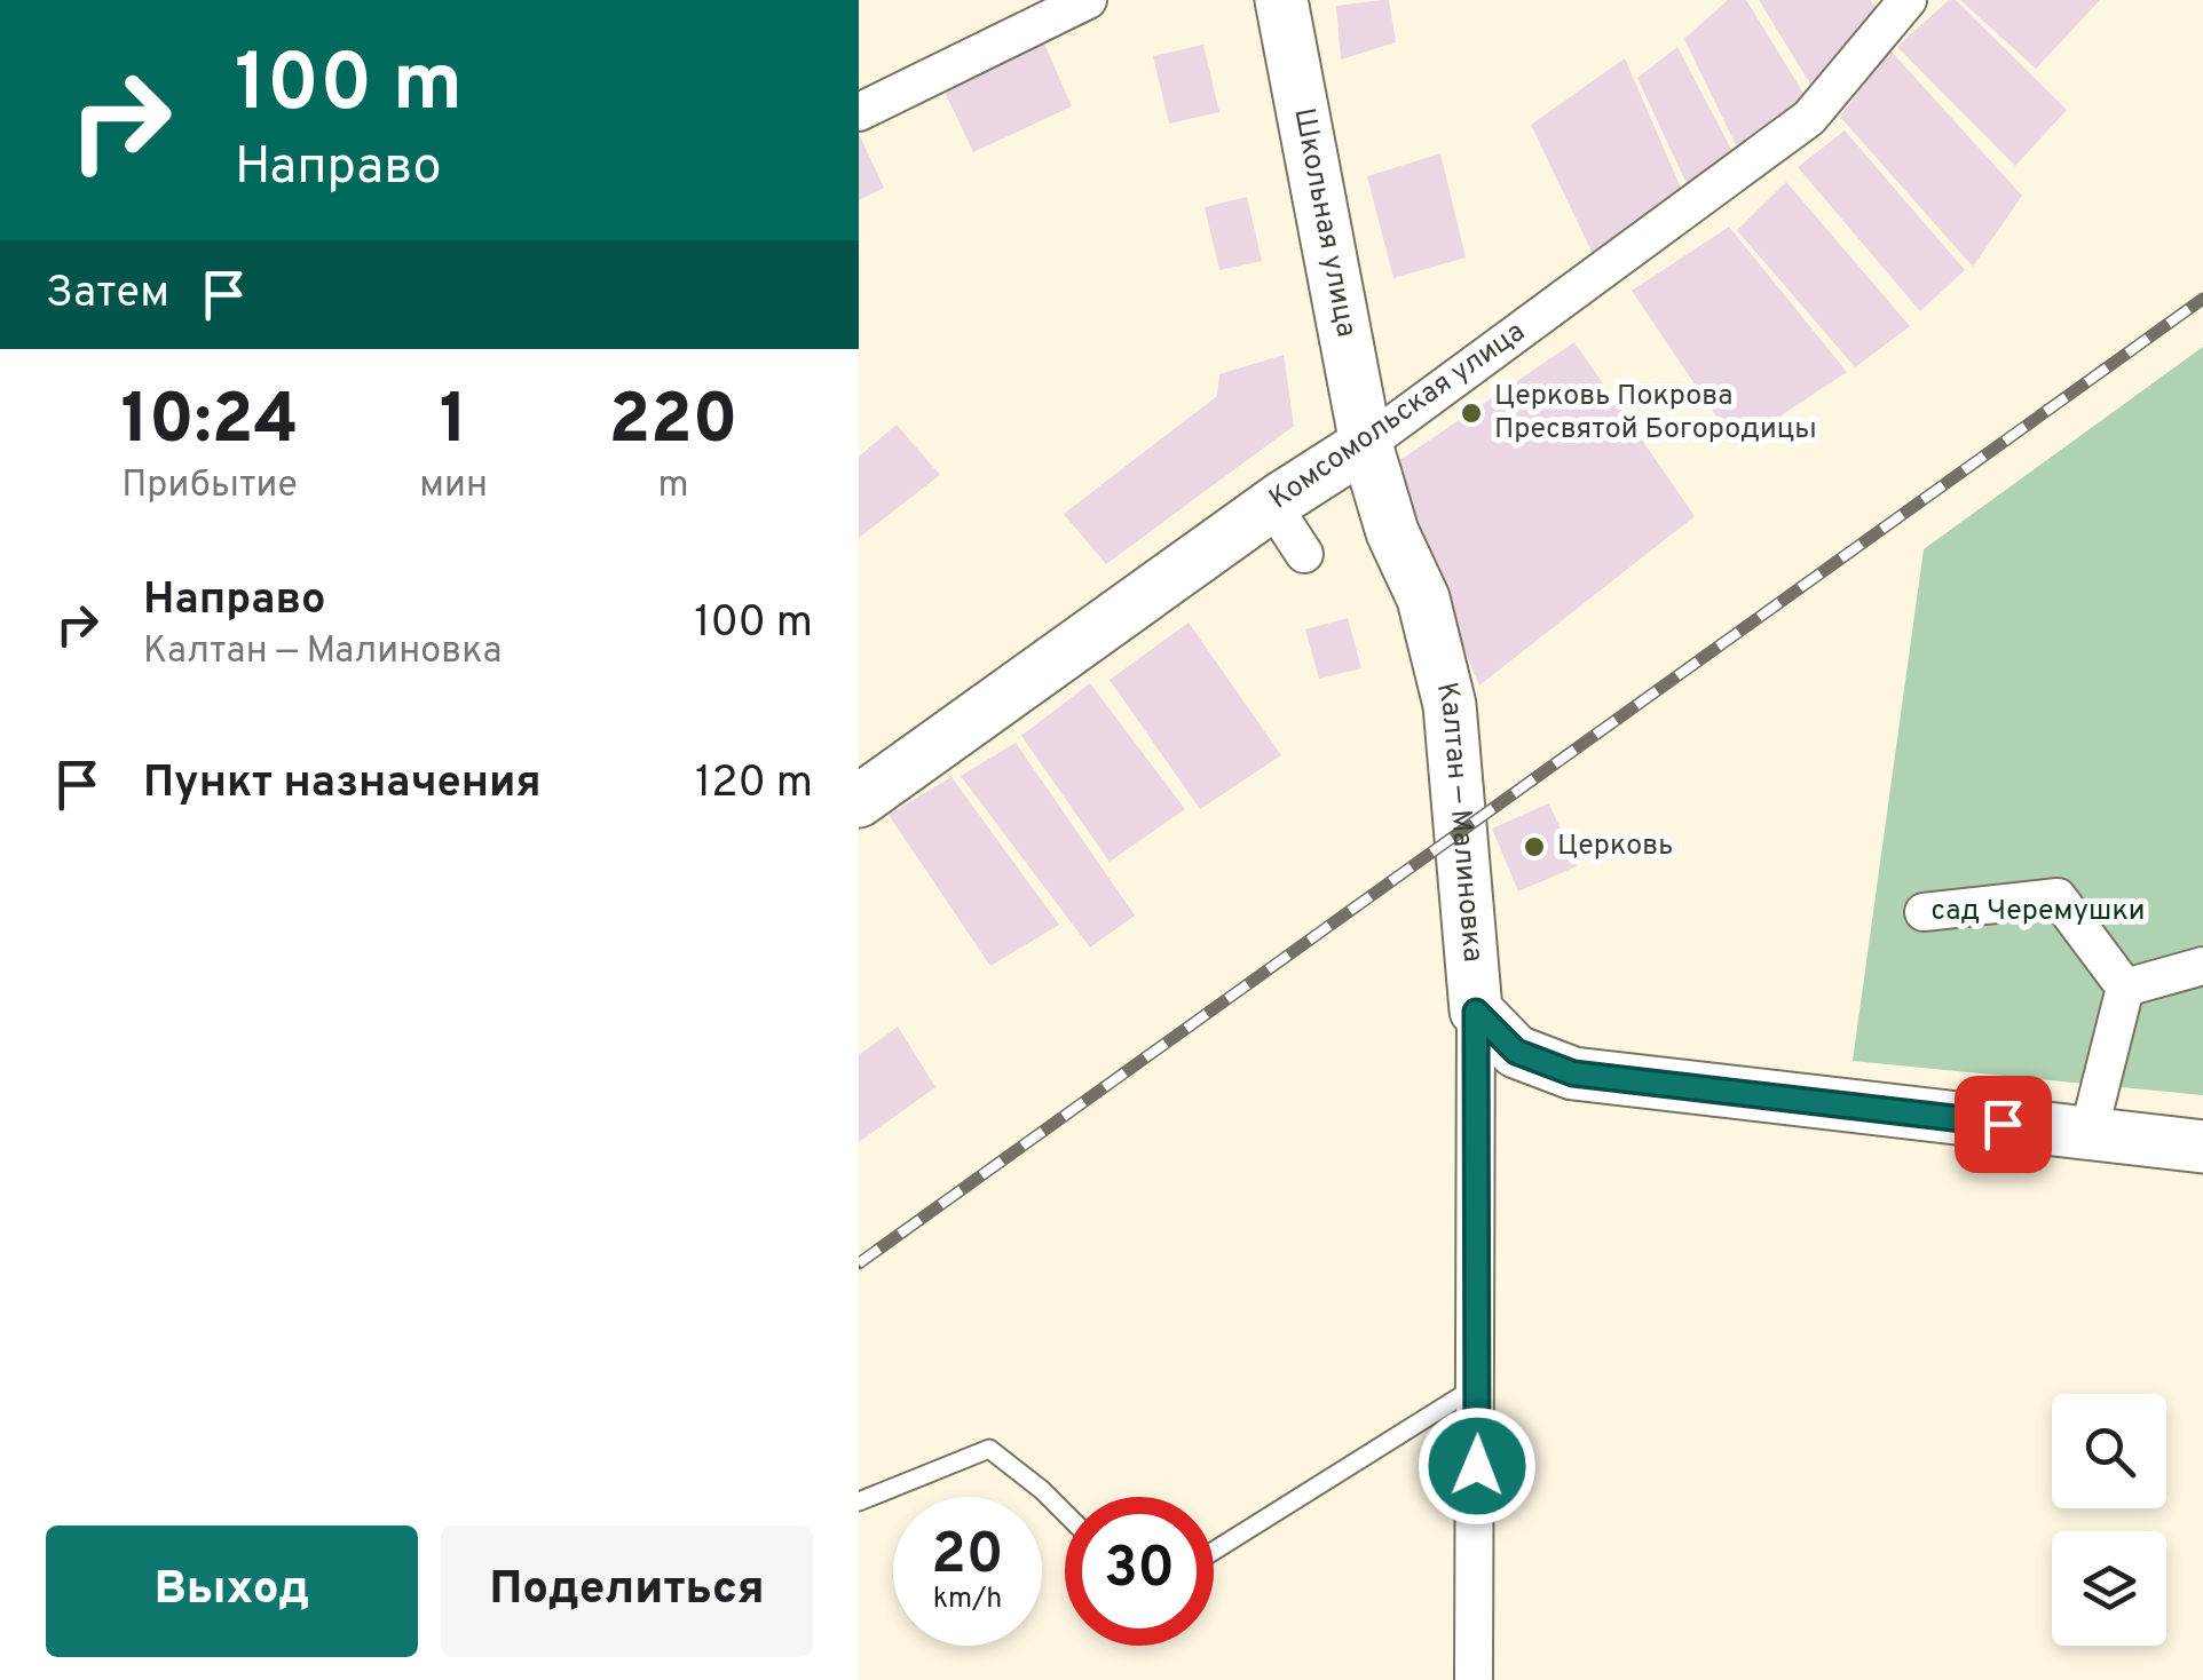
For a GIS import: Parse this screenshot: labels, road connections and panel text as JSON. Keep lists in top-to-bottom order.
{
  "streets": {
    "street": ["Школьная улица", "Комсомольская улица", "Калтан — Малиновка"]
  },
  "crossings": [
    ["Школьная улица", "Комсомольская улица"],
    ["Школьная улица", "Калтан — Малиновка"],
    ["Комсомольская улица", "Калтан — Малиновка"]
  ],
  "parks": ["сад Черемушки"],
  "places": ["Церковь Покрова Пресвятой Богородицы", "Церковь"],
  "page": {
    "turn": ["100 m", "Направо"],
    "then": "Затем",
    "eta": [
      "10:24",
      "Прибытие",
      "1",
      "мин",
      "220",
      "m"
    ],
    "list": [
      {
        "name": "Направо",
        "note": "Калтан — Малиновка",
        "value": "100 m"
      },
      {
        "name": "Пункт назначения",
        "value": "120 m"
      }
    ],
    "speed": "20 km/h",
    "limit": "30",
    "buttons": ["Выход", "Поделиться"]
  }
}
